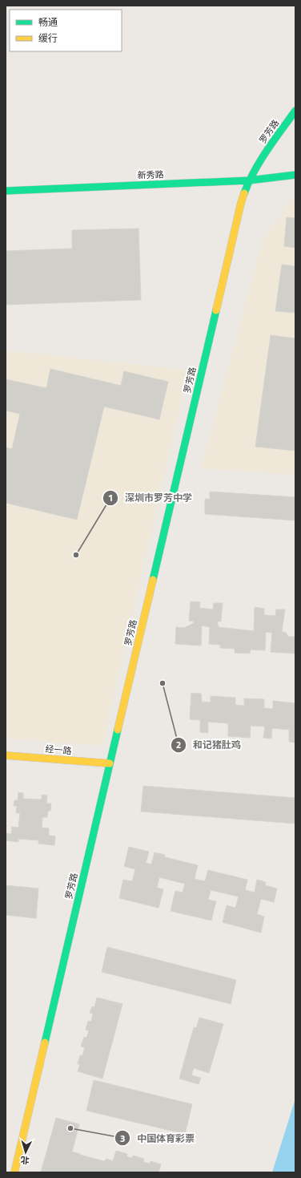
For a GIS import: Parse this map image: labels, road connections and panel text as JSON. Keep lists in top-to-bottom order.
{
  "streets": {
    "main road": ["罗芳路", "新秀路", "经一路"]
  },
  "crossings": [
    ["罗芳路", "新秀路"],
    ["罗芳路", "经一路"]
  ],
  "places": ["深圳市罗芳中学", "和记猪肚鸡", "中国体育彩票"],
  "legend": ["畅通", "缓行"],
  "north": "bottom"
}
